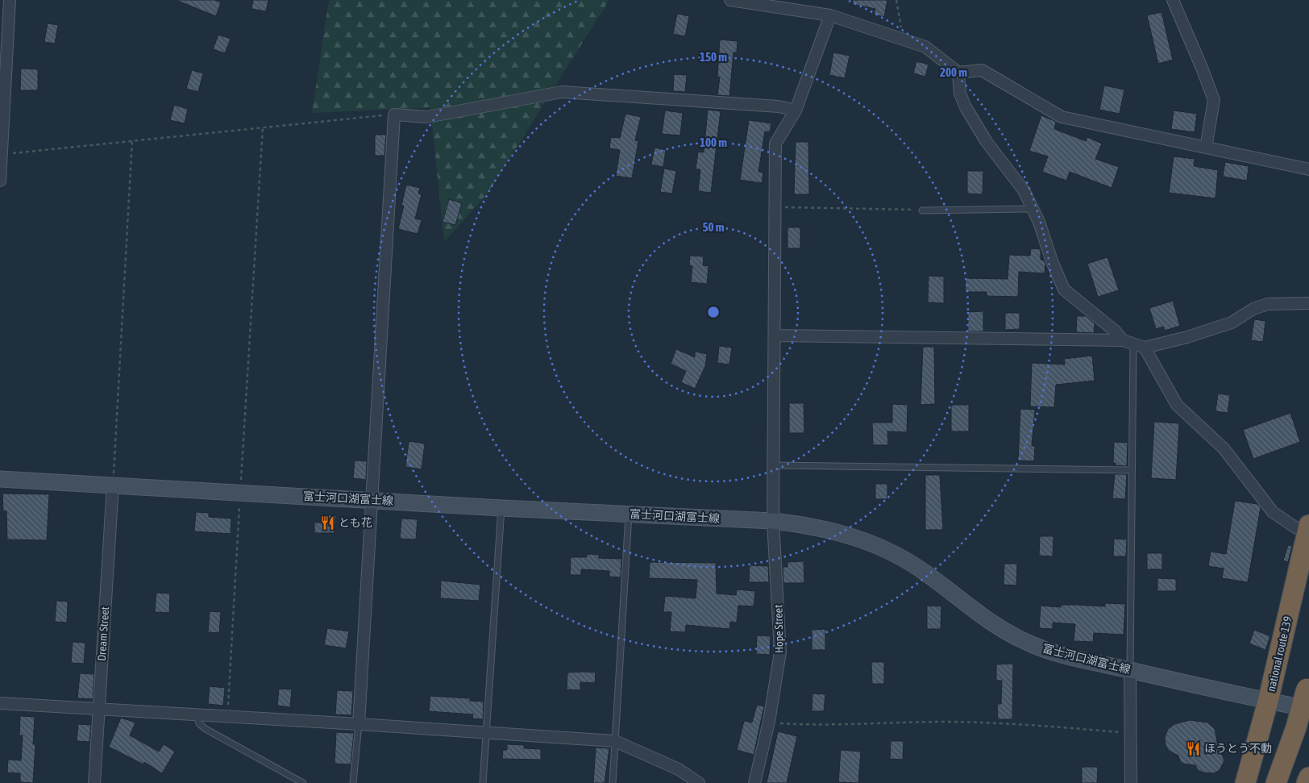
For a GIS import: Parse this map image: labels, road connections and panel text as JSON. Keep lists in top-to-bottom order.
{
  "streets": {
    "highway": ["national route 139"],
    "main road": ["富士河口湖富士線"],
    "street": ["Hope Street", "Dream Street"]
  },
  "crossings": [
    ["富士河口湖富士線", "Hope Street"],
    ["富士河口湖富士線", "Dream Street"],
    ["富士河口湖富士線", "national route 139"]
  ],
  "places": {
    "restaurant": ["とも花", "ほうとう不動"]
  },
  "rings": [
    "150 m",
    "200 m",
    "100 m",
    "50 m"
  ]
}
